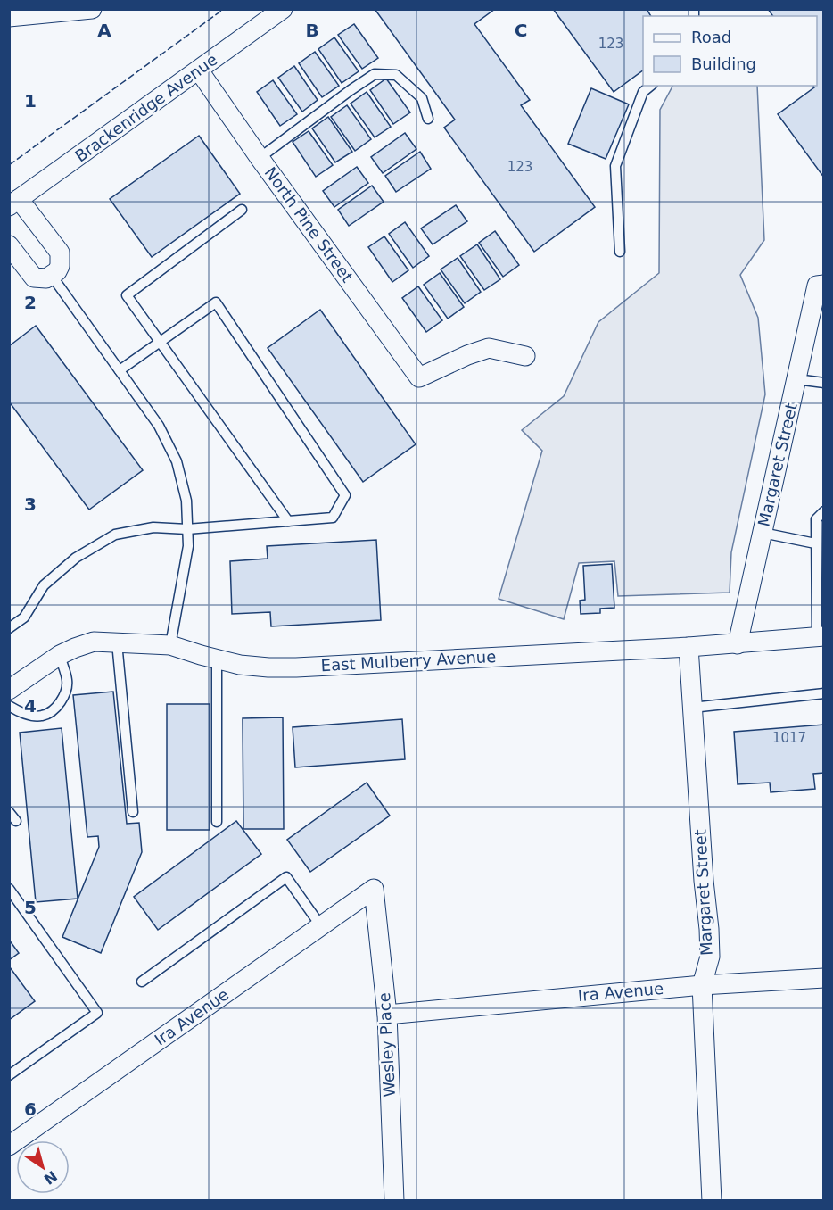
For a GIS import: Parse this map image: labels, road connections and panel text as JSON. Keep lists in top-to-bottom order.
{
  "streets": {
    "street": [
      "Brackenridge Avenue",
      "North Pine Street",
      "Margaret Street",
      "East Mulberry Avenue",
      "Ira Avenue",
      "Wesley Place"
    ]
  },
  "crossings": [
    ["Brackenridge Avenue", "North Pine Street"],
    ["Margaret Street", "East Mulberry Avenue"],
    ["Margaret Street", "Ira Avenue"],
    ["Ira Avenue", "Wesley Place"]
  ],
  "house_numbers": ["123", "123", "1017"],
  "legend": ["Road", "Building"],
  "north": "bottom right",
  "grid": {
    "columns": ["A", "B", "C"],
    "rows": [
      "1",
      "2",
      "3",
      "4",
      "5",
      "6"
    ]
  }
}
